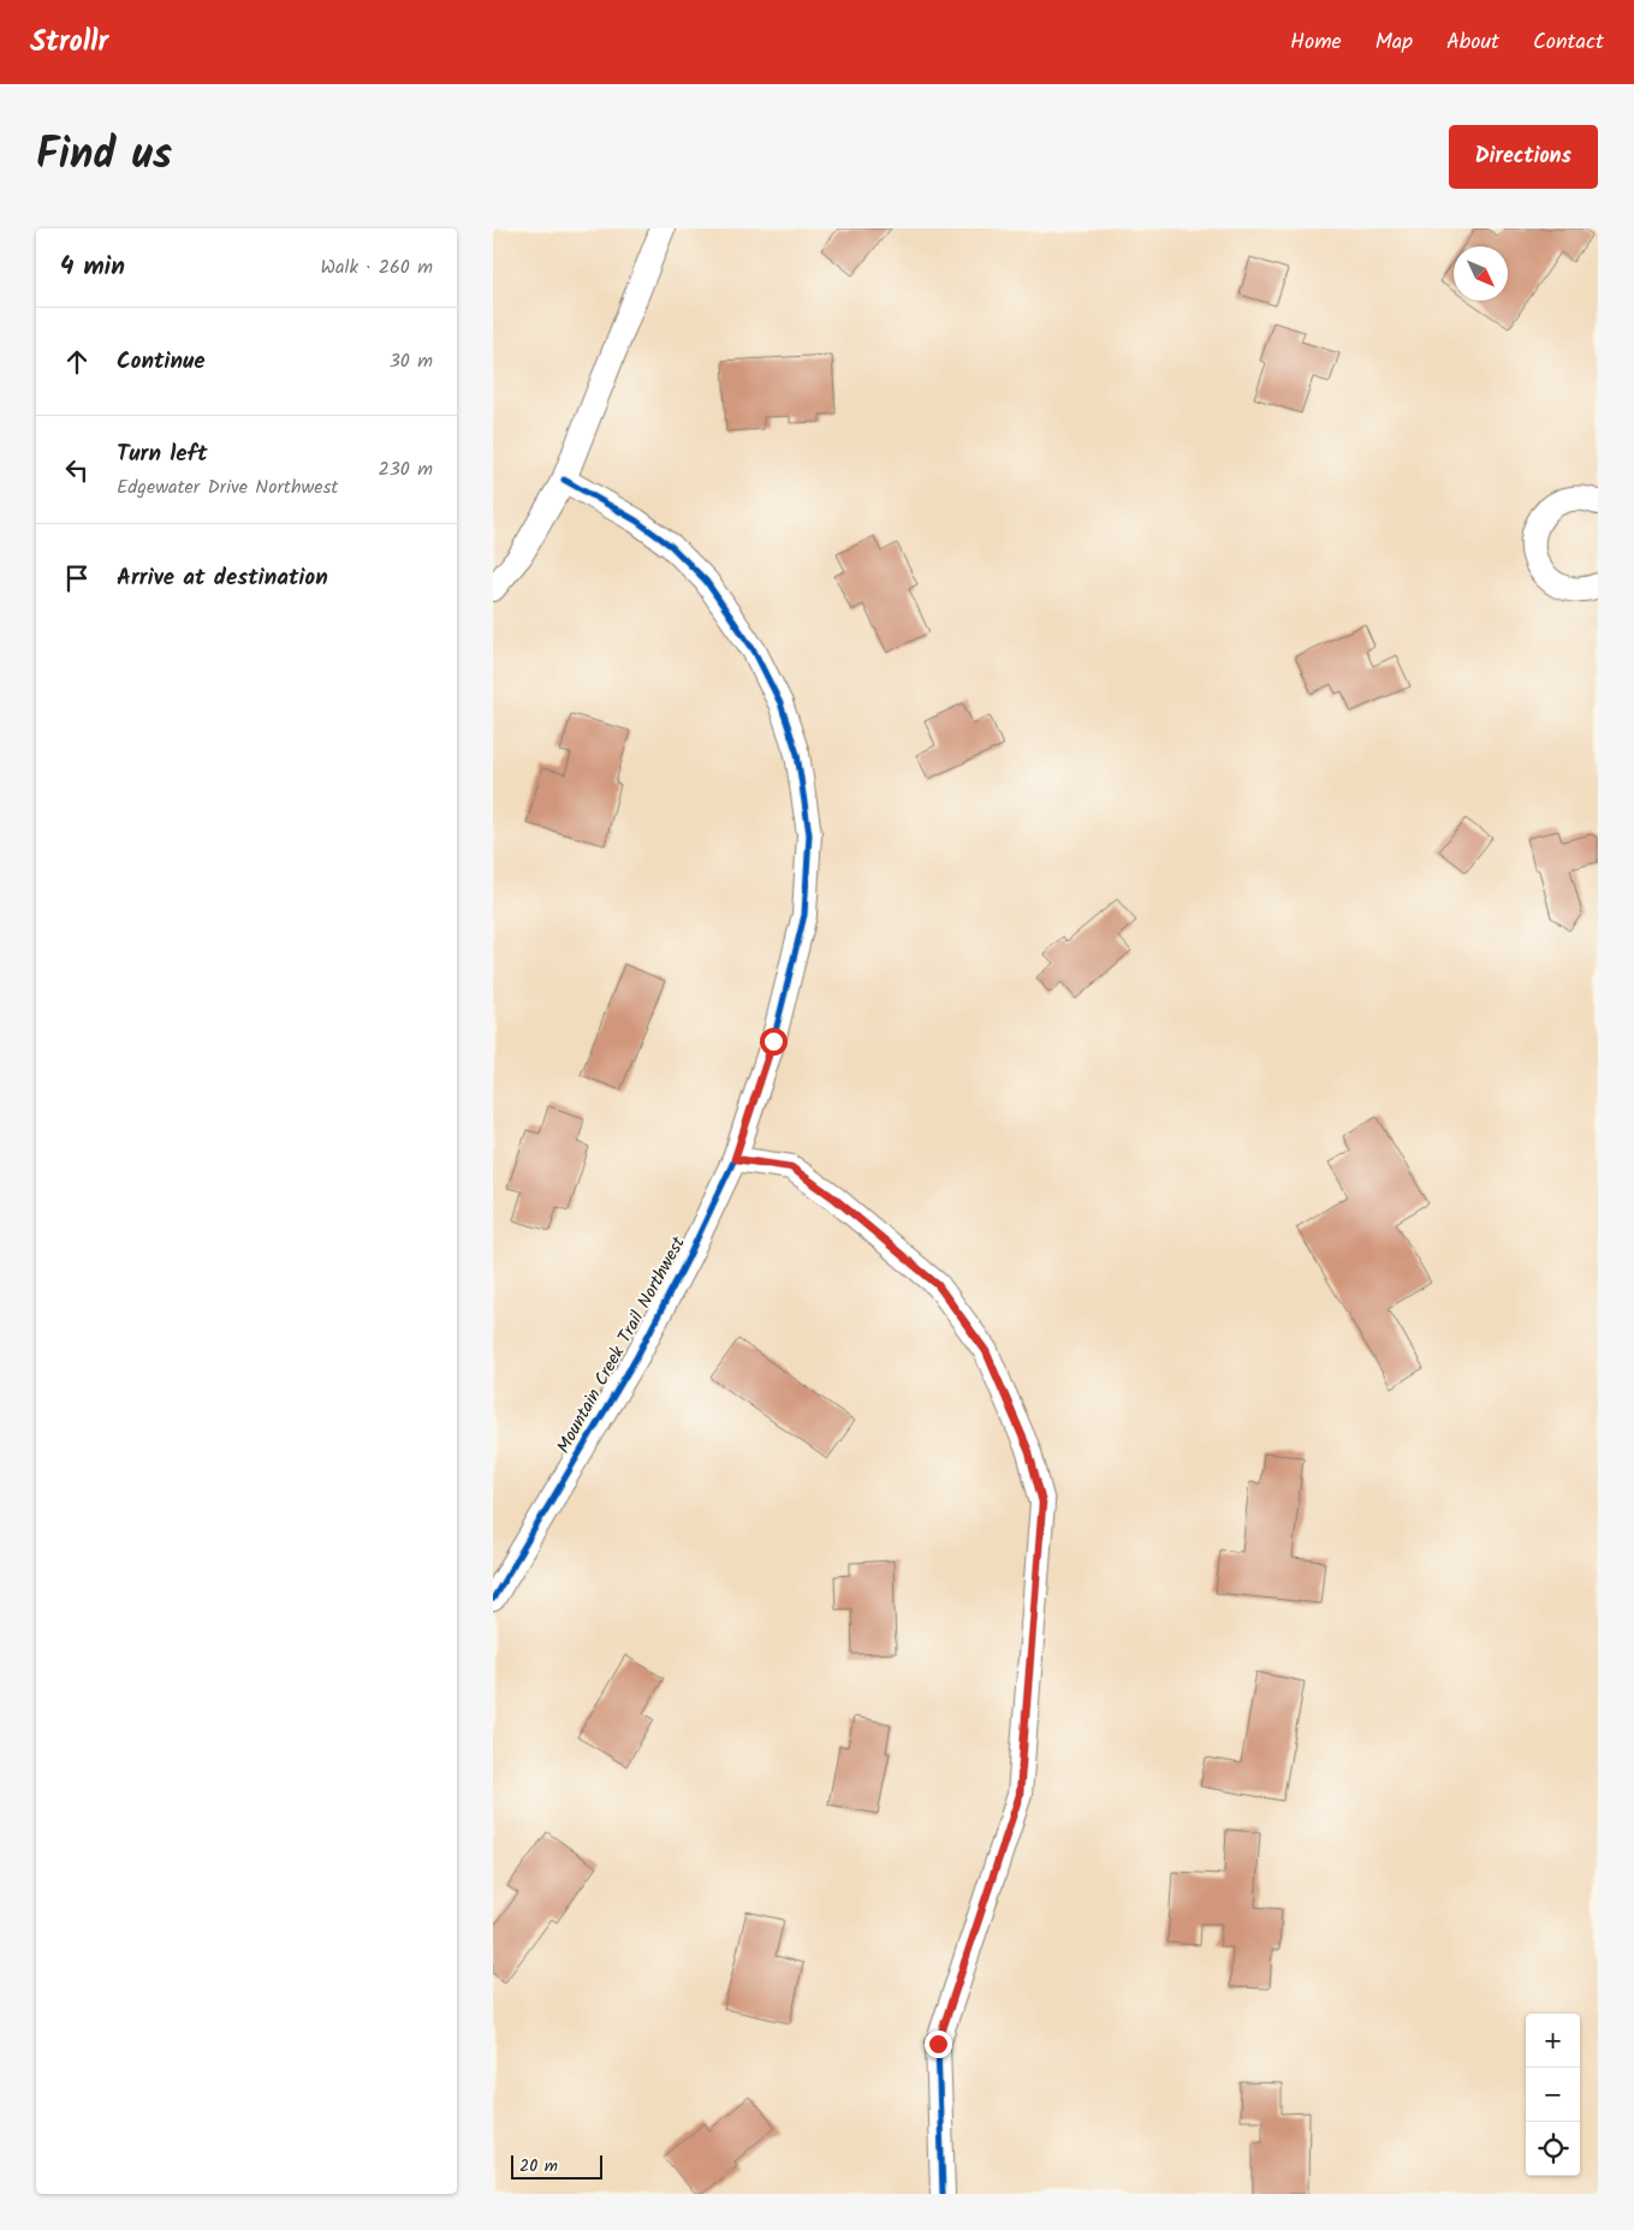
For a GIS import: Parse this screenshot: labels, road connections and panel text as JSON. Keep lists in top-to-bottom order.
{
  "streets": {
    "street": ["Mountain Creek Trail Northwest"]
  },
  "scale_bar": "20 m",
  "north": "bottom right",
  "page": {
    "header": "Strollr",
    "nav": [
      "Home",
      "Map",
      "About",
      "Contact"
    ],
    "title": "Find us",
    "buttons": "Directions",
    "heading": ["4 min", "Walk · 260 m"],
    "list": [
      ["Continue", "30 m"],
      ["Turn left", "Edgewater Drive Northwest", "230 m"],
      "Arrive at destination"
    ],
    "map_buttons": ["+", "−"],
    "scale": "20 m"
  }
}
